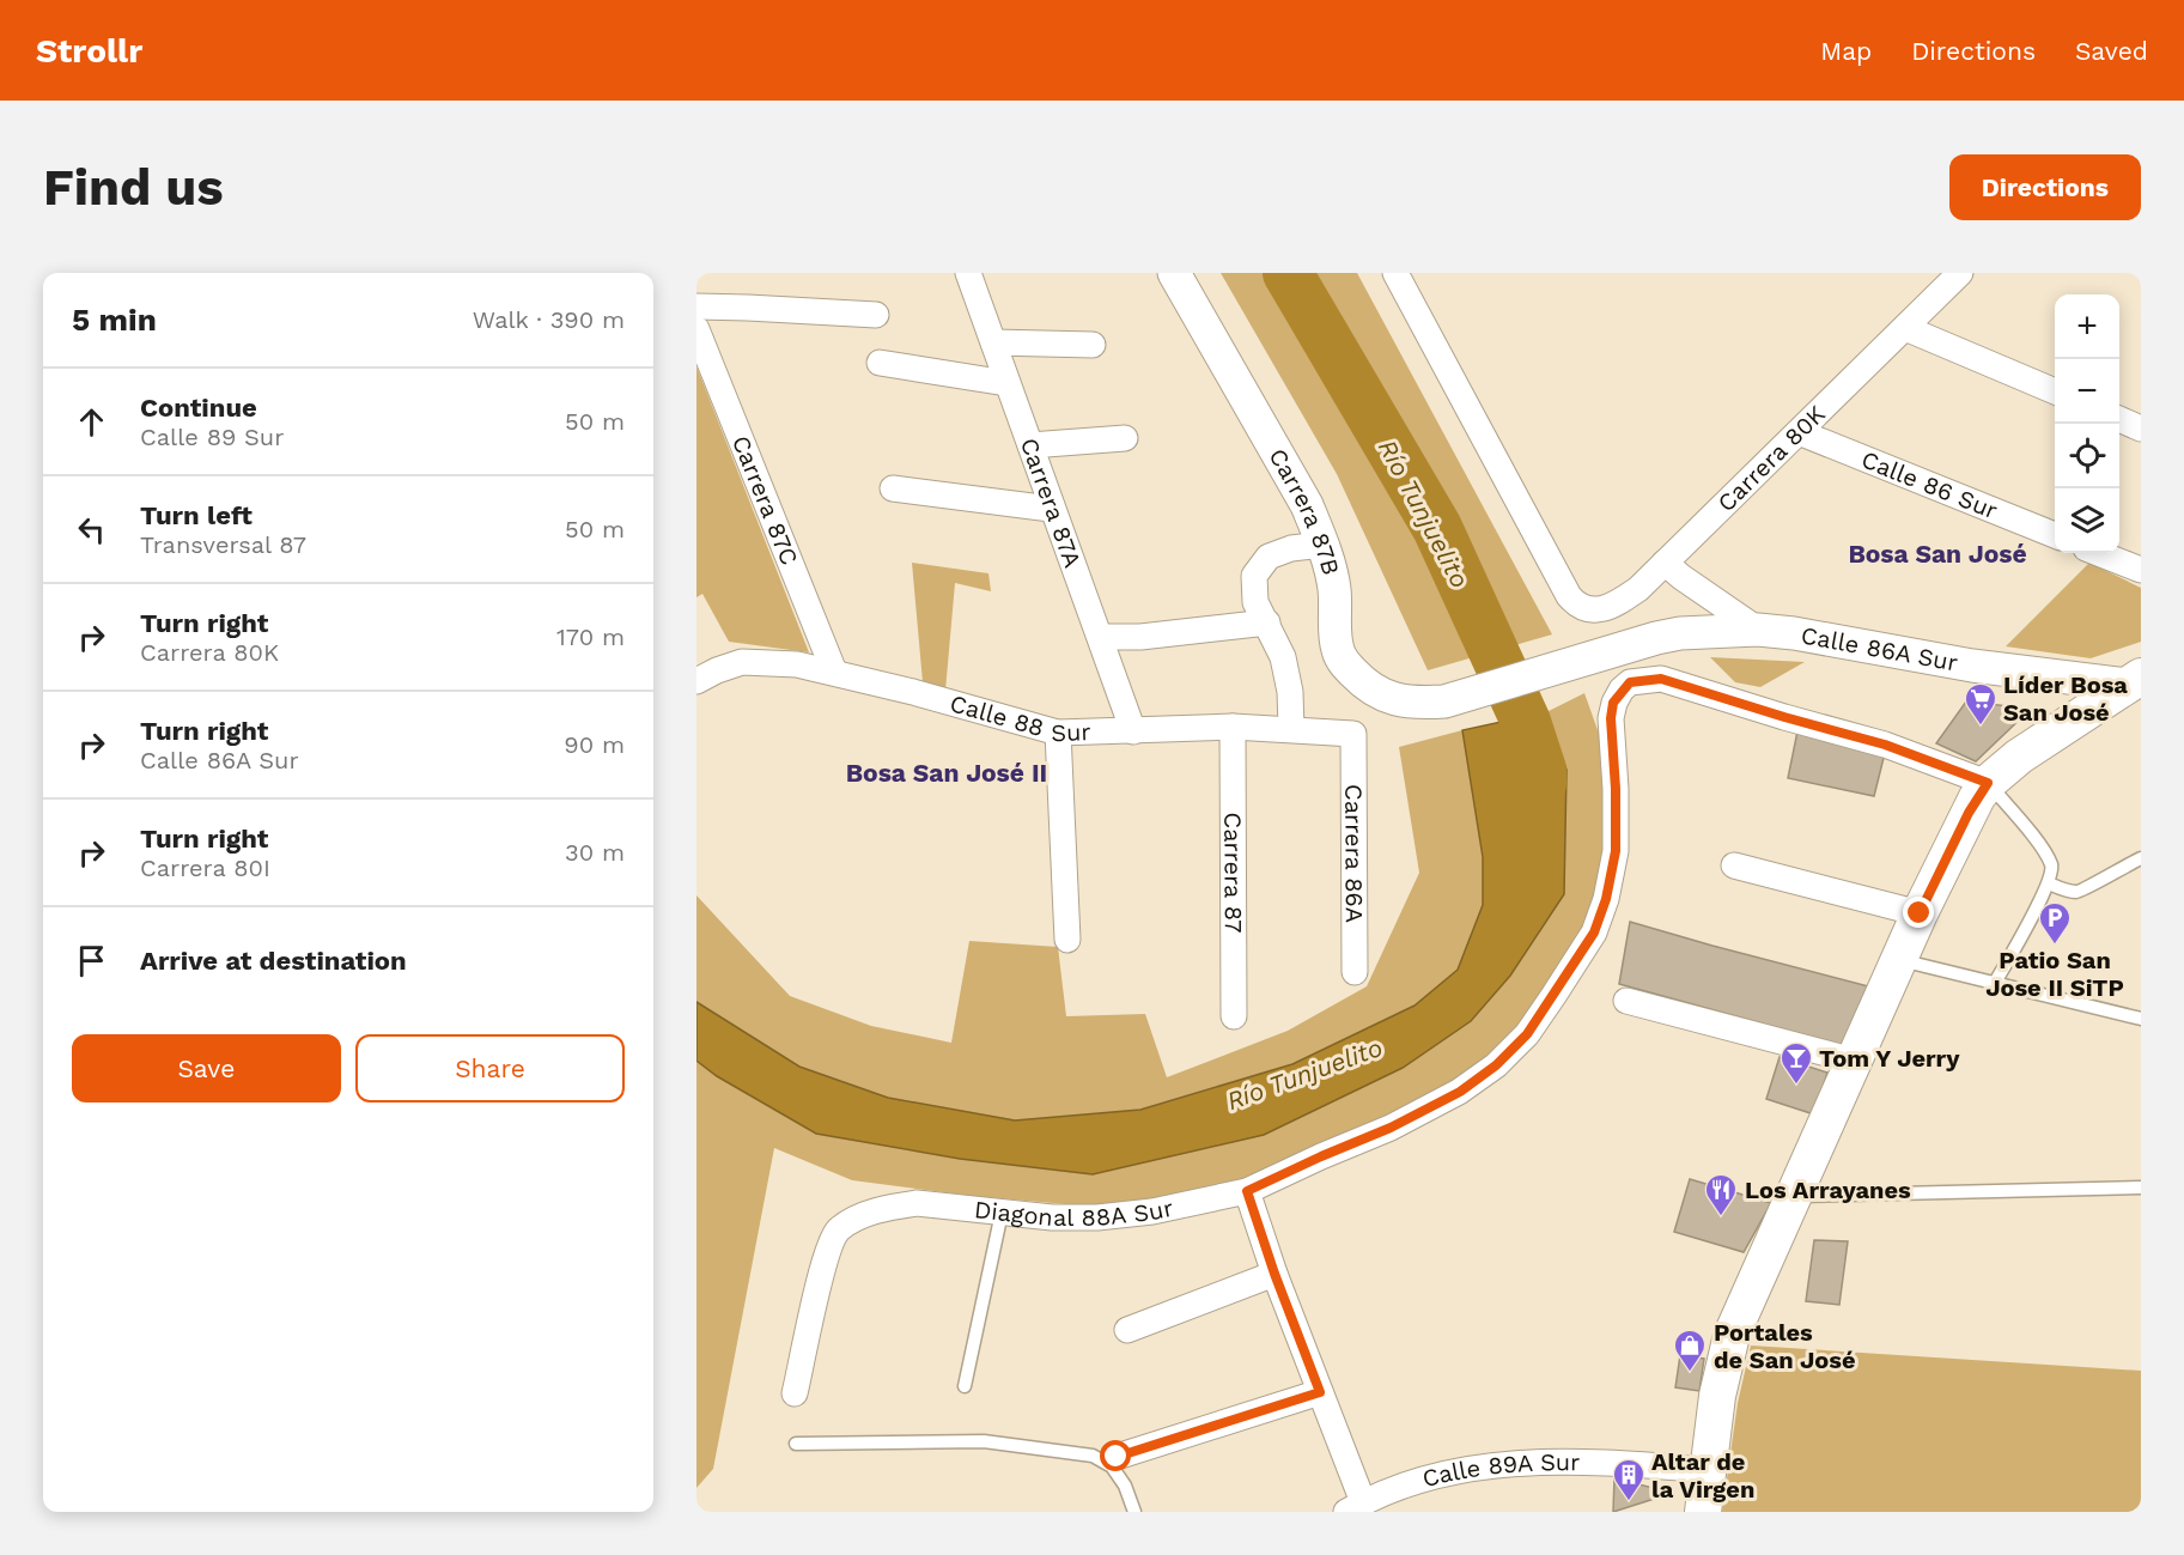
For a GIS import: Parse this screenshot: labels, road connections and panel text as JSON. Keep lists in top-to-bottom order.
{
  "streets": {
    "street": [
      "Carrera 80K",
      "Calle 86 Sur",
      "Carrera 87C",
      "Carrera 87A",
      "Carrera 87B",
      "Calle 86A Sur",
      "Calle 88 Sur",
      "Carrera 86A",
      "Carrera 87",
      "Diagonal 88A Sur",
      "Calle 89A Sur"
    ]
  },
  "crossings": [
    ["Carrera 80K", "Calle 86 Sur"],
    ["Carrera 80K", "Calle 86A Sur"],
    ["Carrera 87C", "Calle 88 Sur"],
    ["Carrera 87A", "Calle 88 Sur"],
    ["Carrera 87B", "Calle 86A Sur"],
    ["Calle 88 Sur", "Carrera 86A"],
    ["Calle 88 Sur", "Carrera 87"]
  ],
  "districts": ["Bosa San José", "Bosa San José II"],
  "water": ["Río Tunjuelito"],
  "places": {
    "supermarket": ["Líder Bosa San José"],
    "parking": ["Patio San Jose II SiTP"],
    "bar": ["Tom Y Jerry"],
    "restaurant": ["Los Arrayanes"],
    "shop": ["Portales de San José"],
    "building": ["Altar de la Virgen"]
  },
  "page": {
    "header": "Strollr",
    "nav": ["Map", "Directions", "Saved"],
    "buttons": [
      "Directions",
      ["Save", "Share"]
    ],
    "title": "Find us",
    "heading": ["5 min", "Walk · 390 m"],
    "map_buttons": ["+", "−"],
    "list": [
      ["Continue", "Calle 89 Sur", "50 m"],
      ["Turn left", "Transversal 87", "50 m"],
      ["Turn right", "Carrera 80K", "170 m"],
      ["Turn right", "Calle 86A Sur", "90 m"],
      ["Turn right", "Carrera 80I", "30 m"],
      "Arrive at destination"
    ]
  }
}
